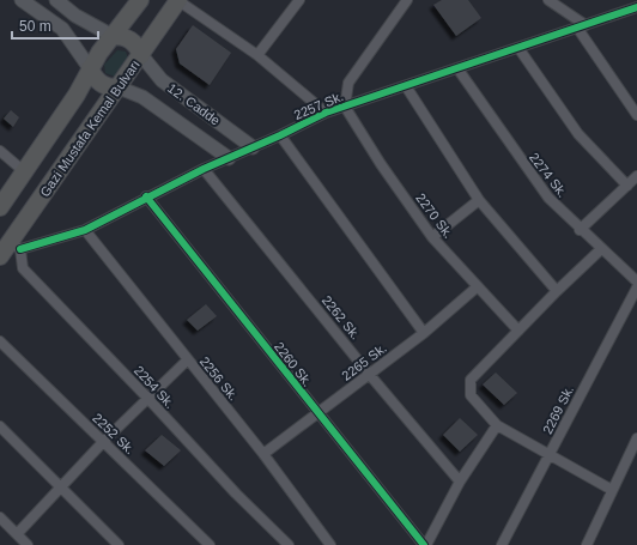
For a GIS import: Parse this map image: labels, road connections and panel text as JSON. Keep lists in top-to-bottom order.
{
  "streets": {
    "highway": ["Gazi Mustafa Kemal Bulvarı"],
    "main road": ["12. Cadde"],
    "street": [
      "2257 Sk.",
      "2274 Sk.",
      "2270 Sk.",
      "2262 Sk.",
      "2265 Sk.",
      "2260 Sk.",
      "2256 Sk.",
      "2254 Sk.",
      "2269 Sk.",
      "2252 Sk."
    ]
  },
  "crossings": [
    ["12. Cadde", "2257 Sk."],
    ["12. Cadde", "Gazi Mustafa Kemal Bulvarı"],
    ["2257 Sk.", "Gazi Mustafa Kemal Bulvarı"],
    ["2257 Sk.", "2274 Sk."],
    ["2257 Sk.", "2270 Sk."],
    ["2257 Sk.", "2262 Sk."],
    ["2257 Sk.", "2260 Sk."],
    ["2257 Sk.", "2256 Sk."],
    ["2257 Sk.", "2254 Sk."],
    ["Gazi Mustafa Kemal Bulvarı", "2254 Sk."],
    ["2270 Sk.", "2265 Sk."],
    ["2262 Sk.", "2265 Sk."],
    ["2265 Sk.", "2260 Sk."],
    ["2265 Sk.", "2256 Sk."]
  ],
  "scale_bar": "50 m"
}
